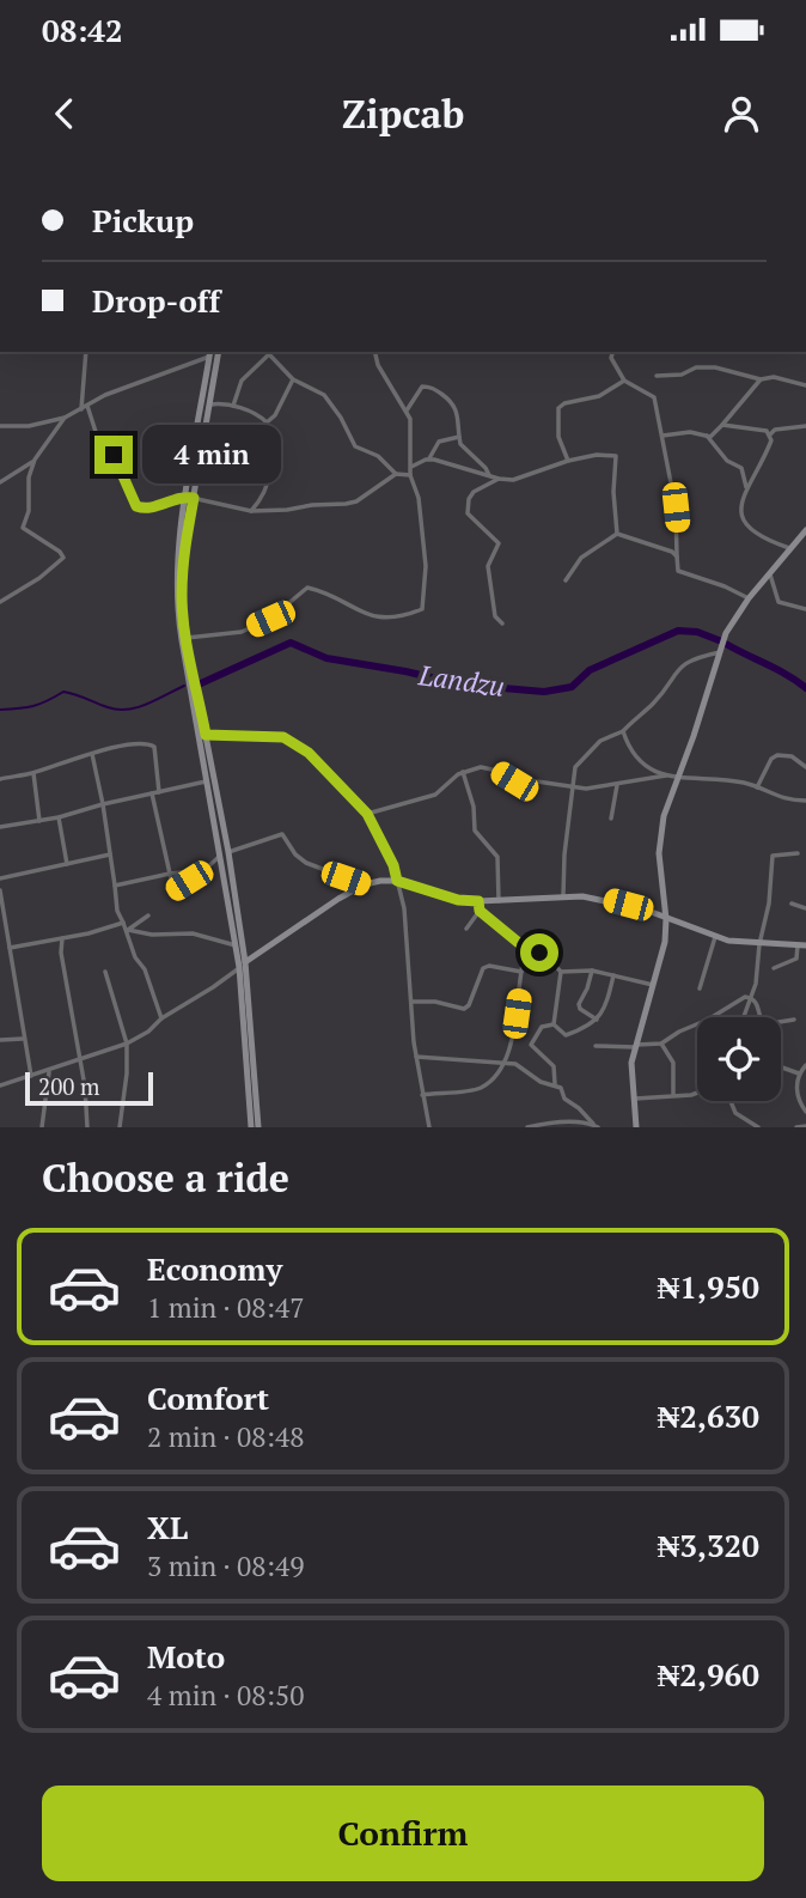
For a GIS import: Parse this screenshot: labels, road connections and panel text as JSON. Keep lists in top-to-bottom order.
{
  "water": ["Landzu"],
  "scale_bar": "200 m",
  "page": {
    "status": "08:42",
    "header": "Zipcab",
    "banner": ["Pickup", "Drop-off"],
    "bubble": "4 min",
    "scale": "200 m",
    "heading": "Choose a ride",
    "list": [
      {
        "name": "Economy",
        "note": "1 min · 08:47",
        "value": "₦1,950"
      },
      {
        "name": "Comfort",
        "note": "2 min · 08:48",
        "value": "₦2,630"
      },
      {
        "name": "XL",
        "note": "3 min · 08:49",
        "value": "₦3,320"
      },
      {
        "name": "Moto",
        "note": "4 min · 08:50",
        "value": "₦2,960"
      }
    ],
    "buttons": "Confirm"
  }
}
